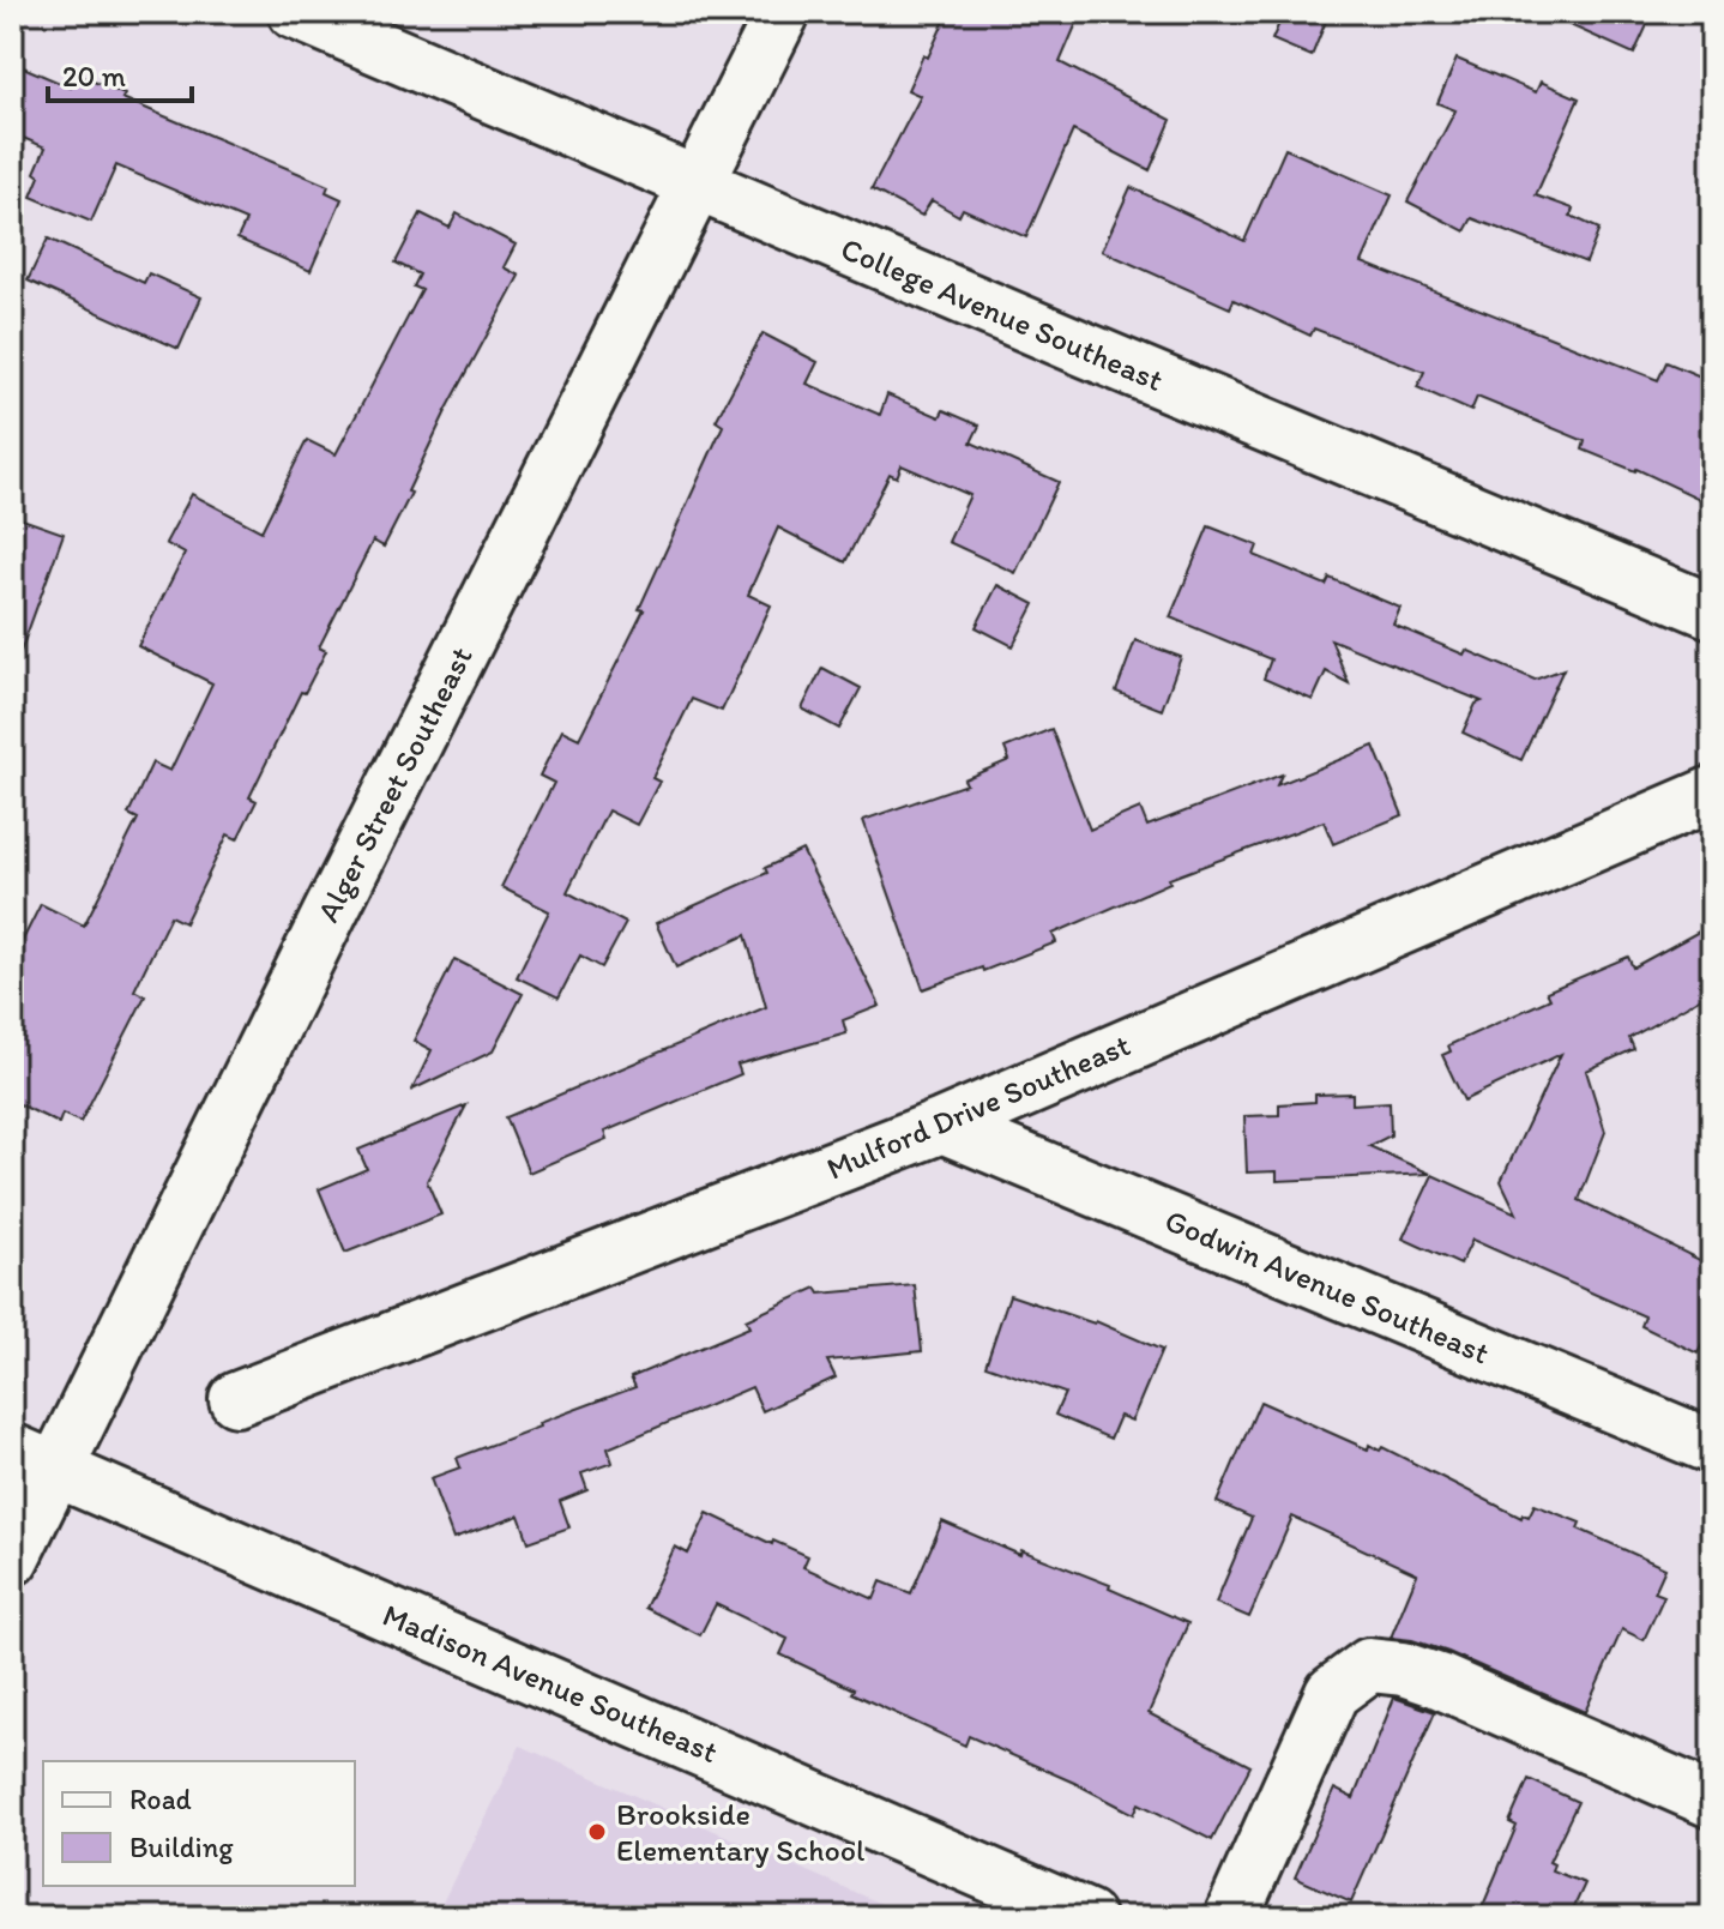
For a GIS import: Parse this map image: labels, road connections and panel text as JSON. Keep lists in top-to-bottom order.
{
  "streets": {
    "street": [
      "College Avenue Southeast",
      "Alger Street Southeast",
      "Mulford Drive Southeast",
      "Godwin Avenue Southeast",
      "Madison Avenue Southeast"
    ]
  },
  "crossings": [
    ["College Avenue Southeast", "Alger Street Southeast"],
    ["Alger Street Southeast", "Madison Avenue Southeast"],
    ["Mulford Drive Southeast", "Godwin Avenue Southeast"]
  ],
  "places": ["Brookside Elementary School"],
  "legend": ["Road", "Building"],
  "scale_bar": "20 m"
}
